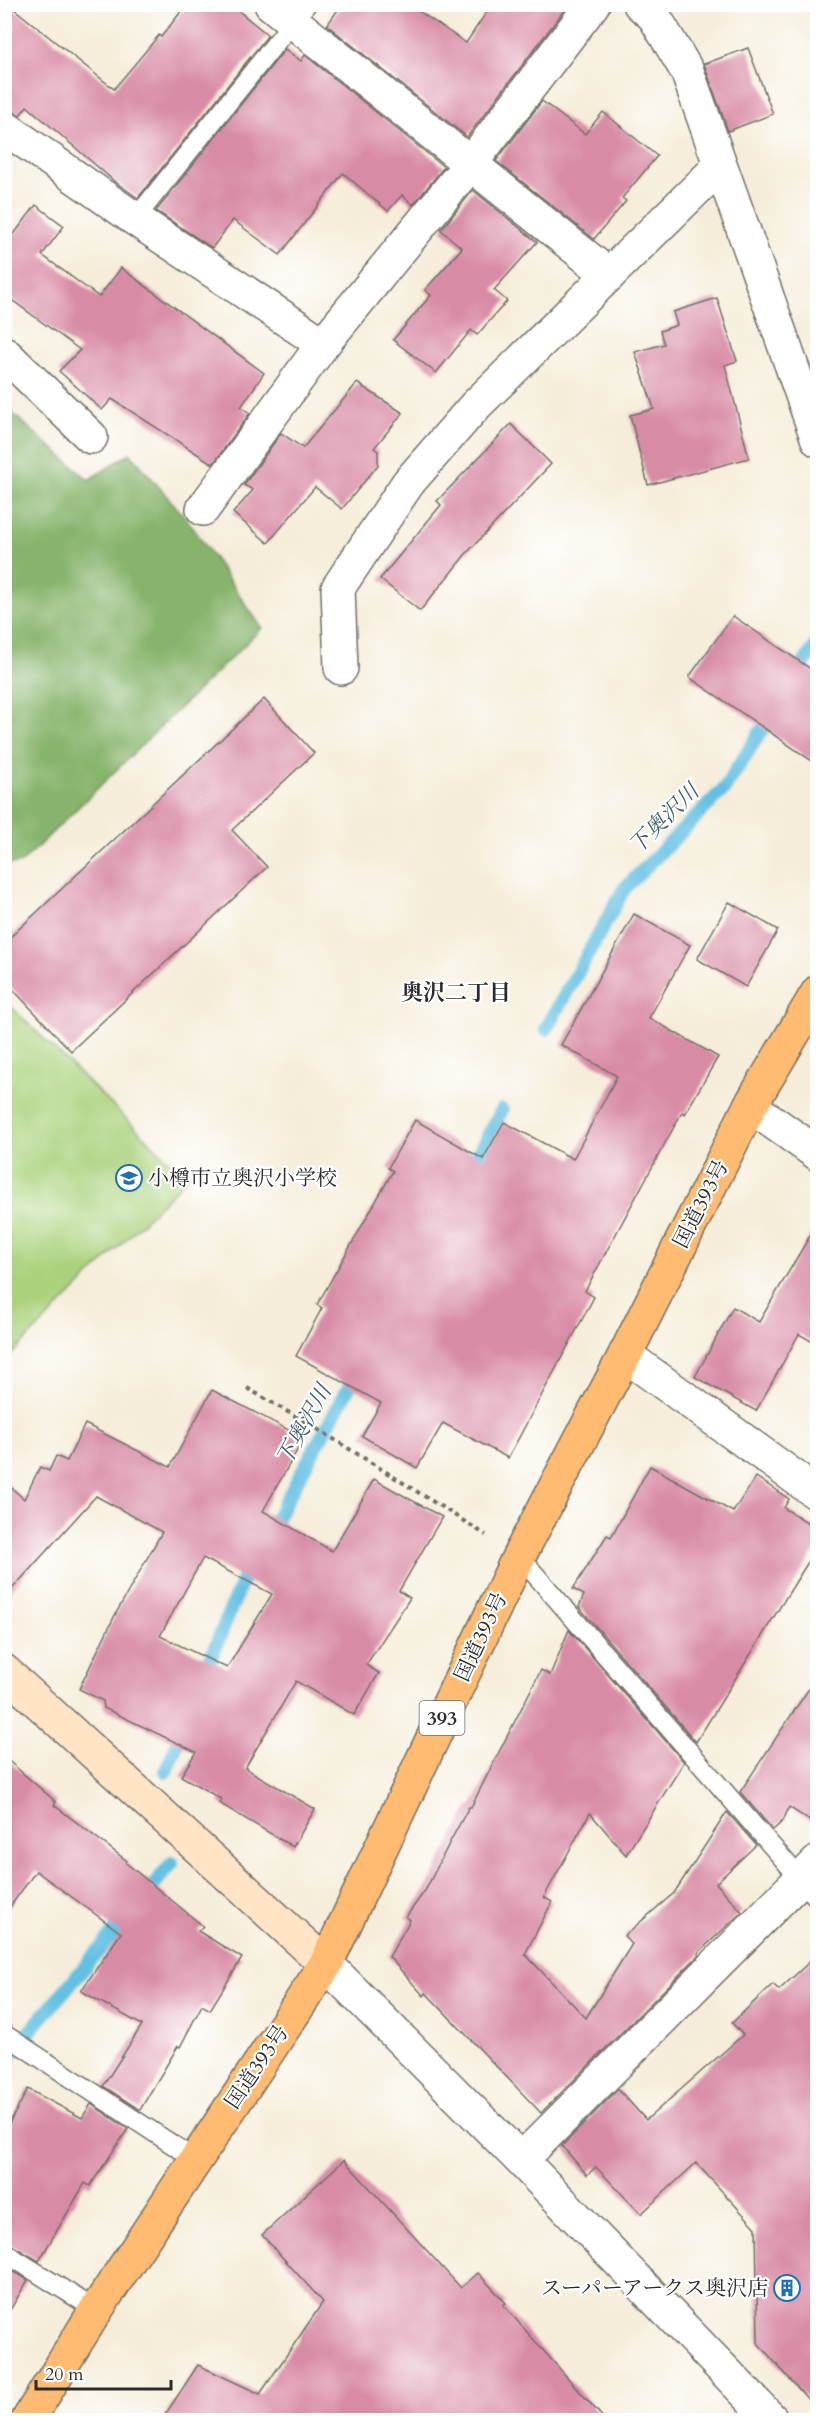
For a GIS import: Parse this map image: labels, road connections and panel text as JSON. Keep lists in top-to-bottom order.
{
  "streets": {
    "highway": ["国道393号", "393"]
  },
  "districts": ["奥沢二丁目"],
  "water": ["下奥沢川"],
  "places": {
    "school or university": ["小樽市立奥沢小学校"],
    "building": ["スーパーアークス奥沢店"]
  },
  "scale_bar": "20 m"
}
